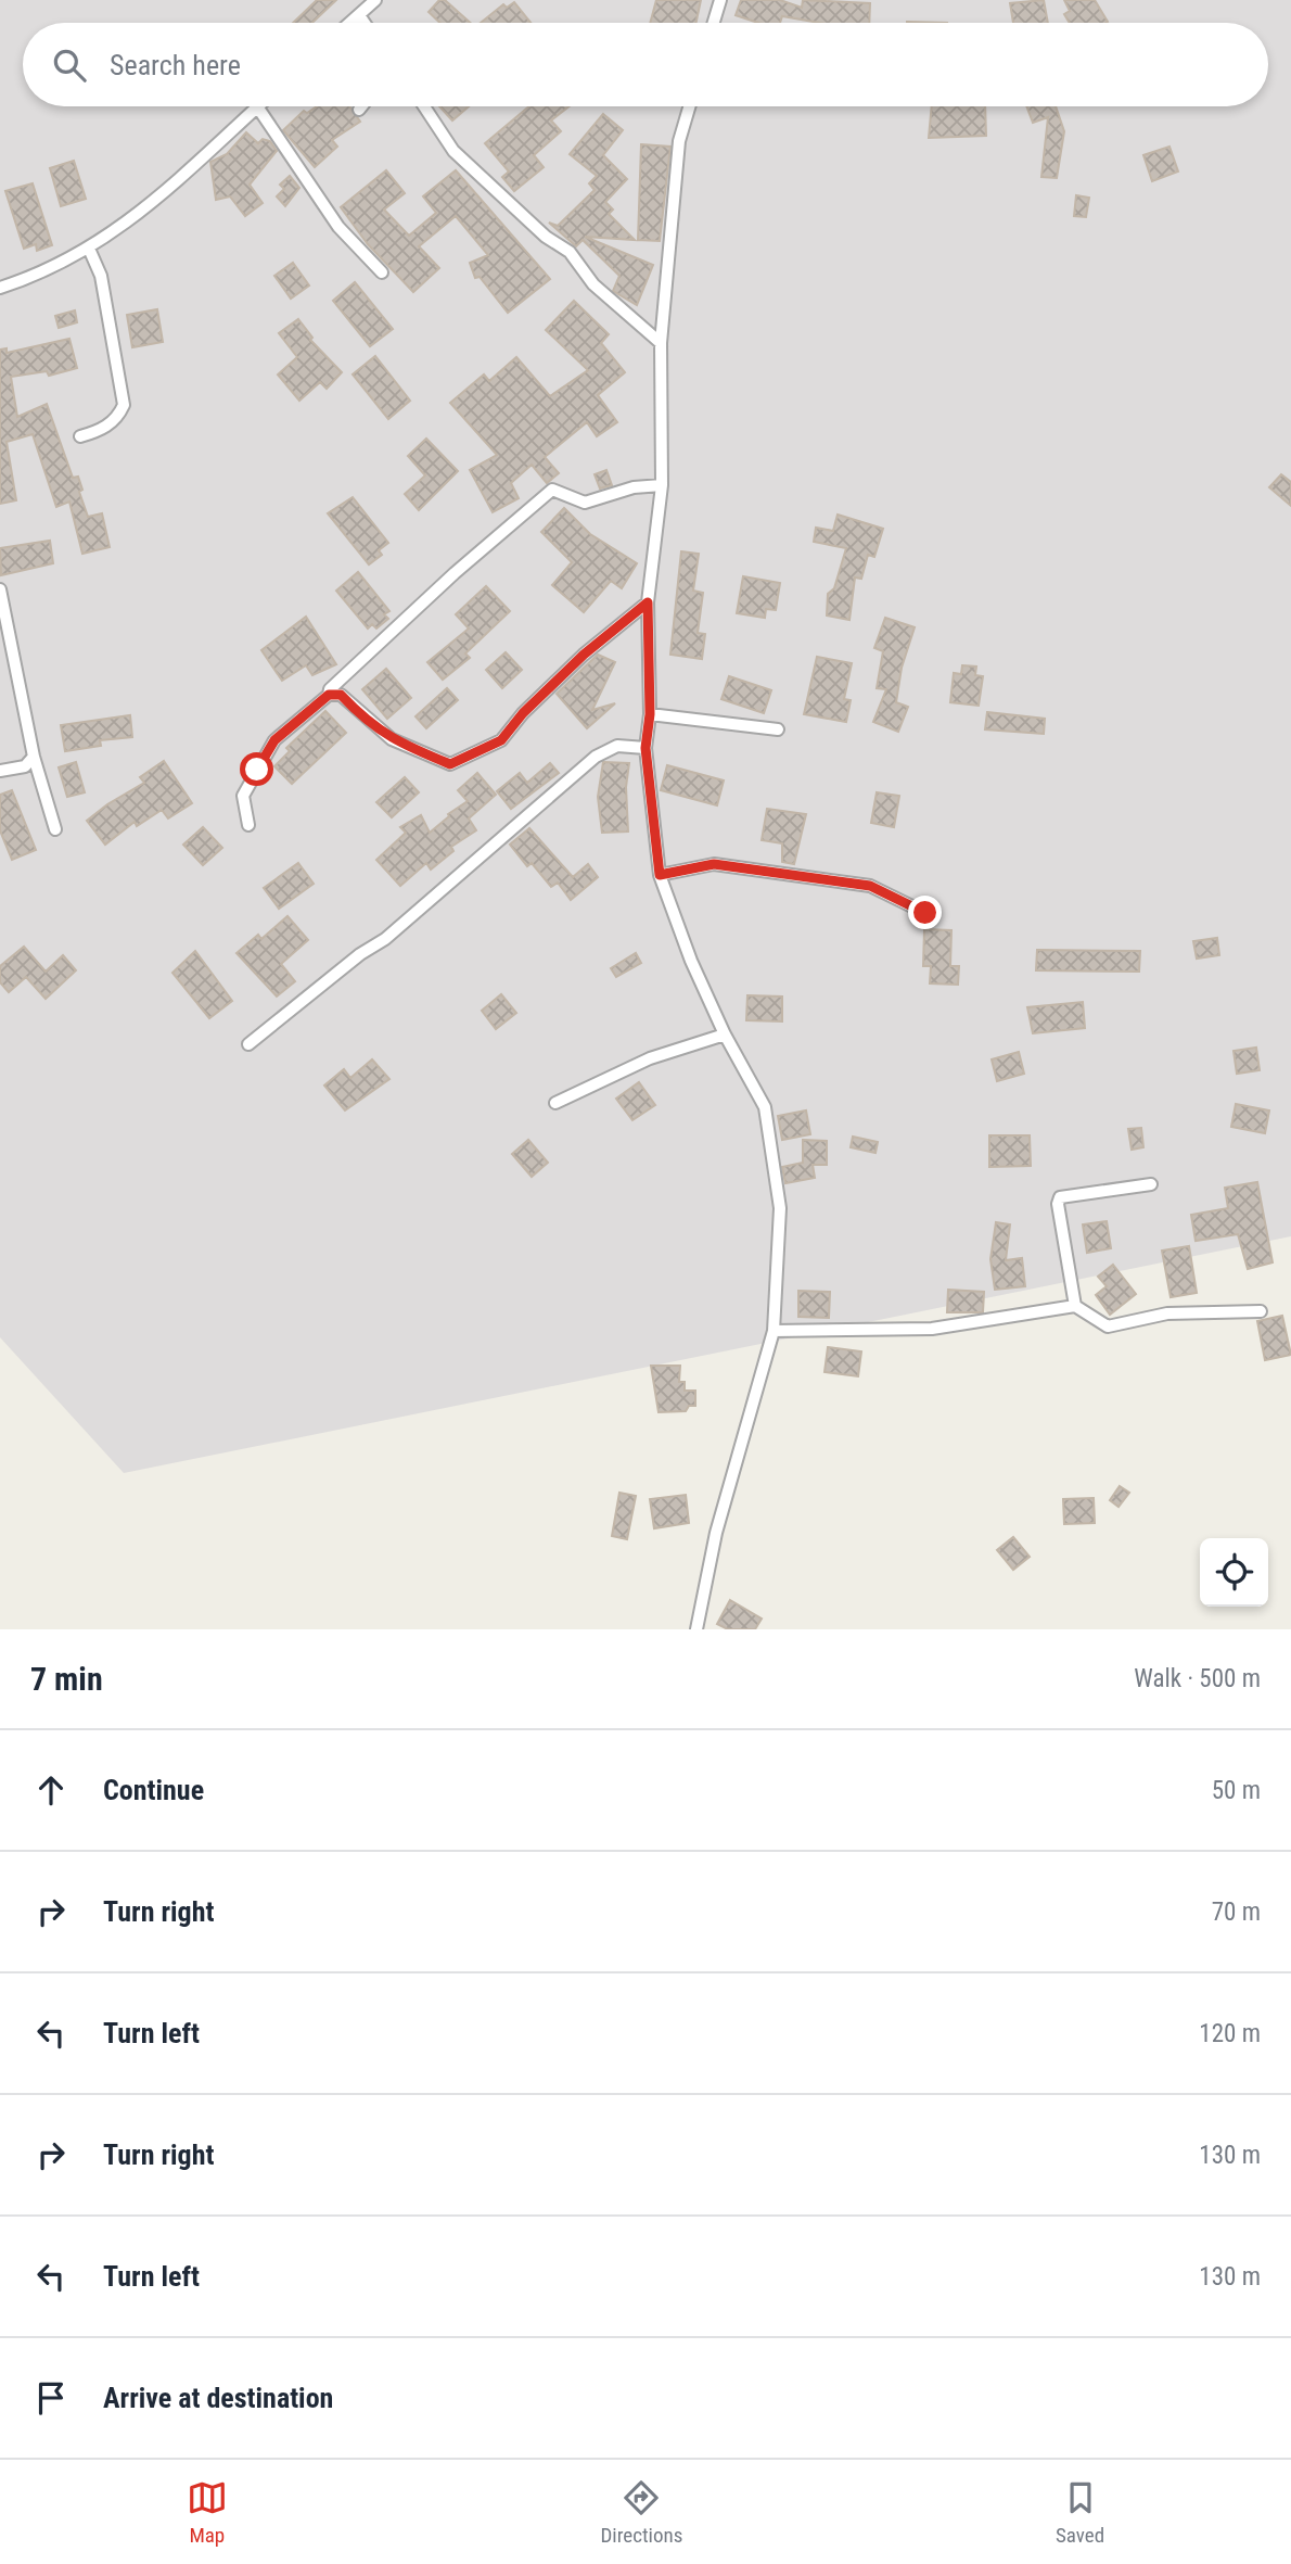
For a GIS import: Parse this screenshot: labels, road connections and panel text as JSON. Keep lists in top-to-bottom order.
{
  "page": {
    "search": "Search here",
    "heading": ["7 min", "Walk · 500 m"],
    "list": [
      ["Continue", "50 m"],
      ["Turn right", "70 m"],
      ["Turn left", "120 m"],
      ["Turn right", "130 m"],
      ["Turn left", "130 m"],
      "Arrive at destination"
    ],
    "nav": ["Map", "Directions", "Saved"]
  }
}
